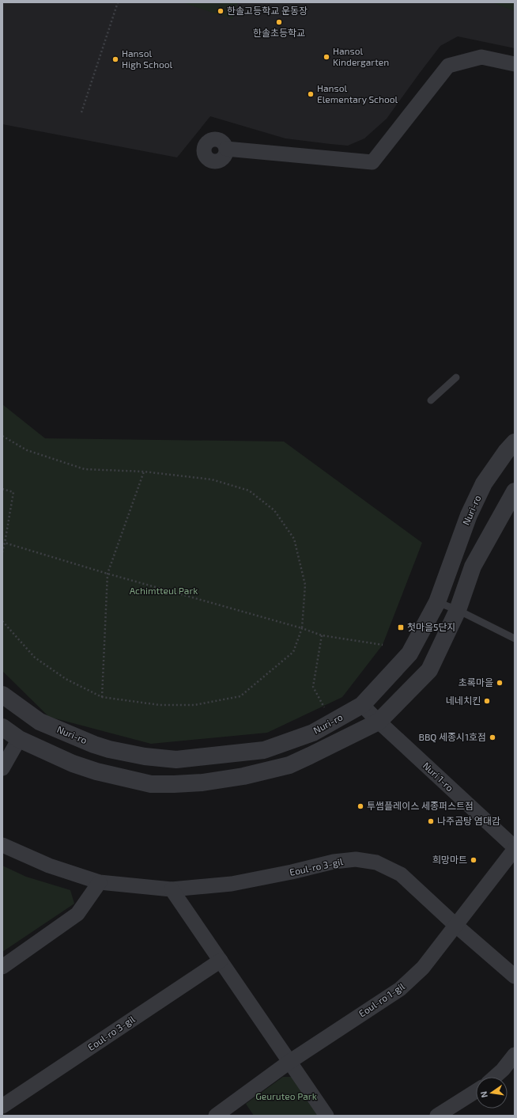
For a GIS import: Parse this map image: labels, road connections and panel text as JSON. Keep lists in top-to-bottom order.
{
  "streets": {
    "street": [
      "Nuri-ro",
      "Nuri 1-ro",
      "Eoul-ro 3-gil",
      "Eoul-ro 1-gil"
    ]
  },
  "crossings": [
    ["Nuri-ro", "Nuri 1-ro"],
    ["Nuri 1-ro", "Eoul-ro 1-gil"],
    ["Eoul-ro 3-gil", "Eoul-ro 1-gil"]
  ],
  "parks": ["Achimtteul Park", "Geuruteo Park"],
  "places": {
    "other": [
      "한솔고등학교 운동장",
      "한솔초등학교",
      "Hansol Kindergarten",
      "Hansol High School",
      "Hansol Elementary School",
      "초록마을",
      "네네치킨",
      "BBQ 세종시1호점",
      "투썸플레이스 세종퍼스트점",
      "나주곰탕 염대감",
      "희망마트"
    ],
    "transit": ["첫마을5단지"]
  },
  "north": "left"
}
